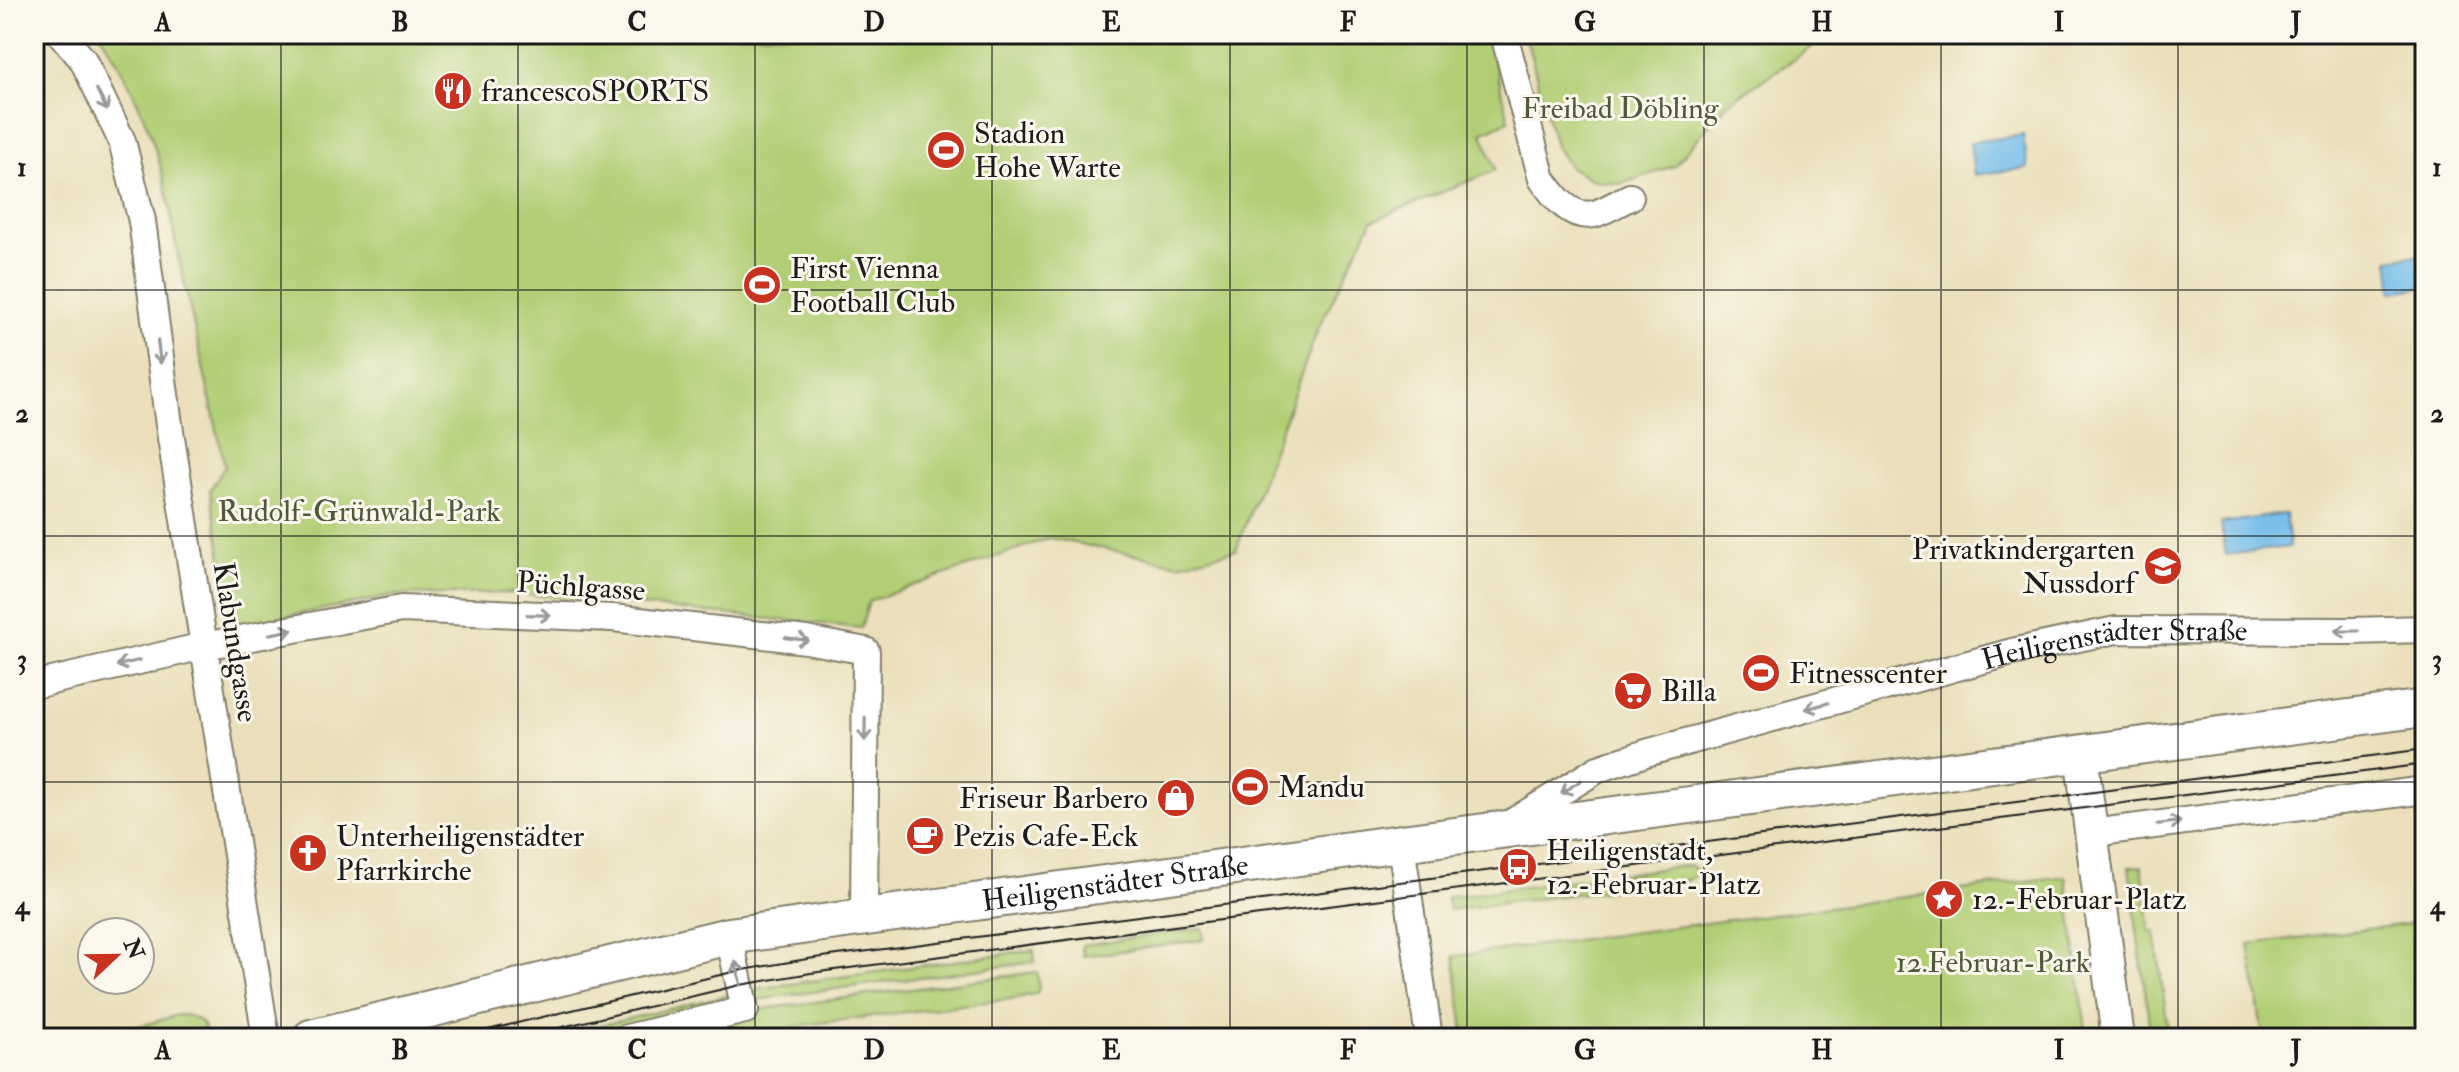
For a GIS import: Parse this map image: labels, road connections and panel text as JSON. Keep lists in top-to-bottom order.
{
  "streets": {
    "main road": ["Heiligenstädter Straße"],
    "street": ["Püchlgasse", "Klabundgasse"]
  },
  "crossings": [
    ["Püchlgasse", "Klabundgasse"],
    ["Püchlgasse", "Heiligenstädter Straße"]
  ],
  "one_way": ["Klabundgasse"],
  "parks": ["Freibad Döbling", "Rudolf-Grünwald-Park", "12.Februar-Park"],
  "places": {
    "restaurant": ["francescoSPORTS"],
    "sports": [
      "Stadion Hohe Warte",
      "First Vienna Football Club",
      "Fitnesscenter",
      "Mandu"
    ],
    "school or university": ["Privatkindergarten Nussdorf"],
    "supermarket": ["Billa"],
    "shop": ["Friseur Barbero"],
    "cafe": ["Pezis Cafe-Eck"],
    "church": ["Unterheiligenstädter Pfarrkirche"],
    "bus stop": ["Heiligenstadt, 12.-Februar-Platz"],
    "place": ["12.-Februar-Platz"]
  },
  "north": "right",
  "grid": {
    "columns": [
      "A",
      "B",
      "C",
      "D",
      "E",
      "F",
      "G",
      "H",
      "I",
      "J"
    ],
    "rows": [
      "1",
      "2",
      "3",
      "4"
    ]
  }
}
